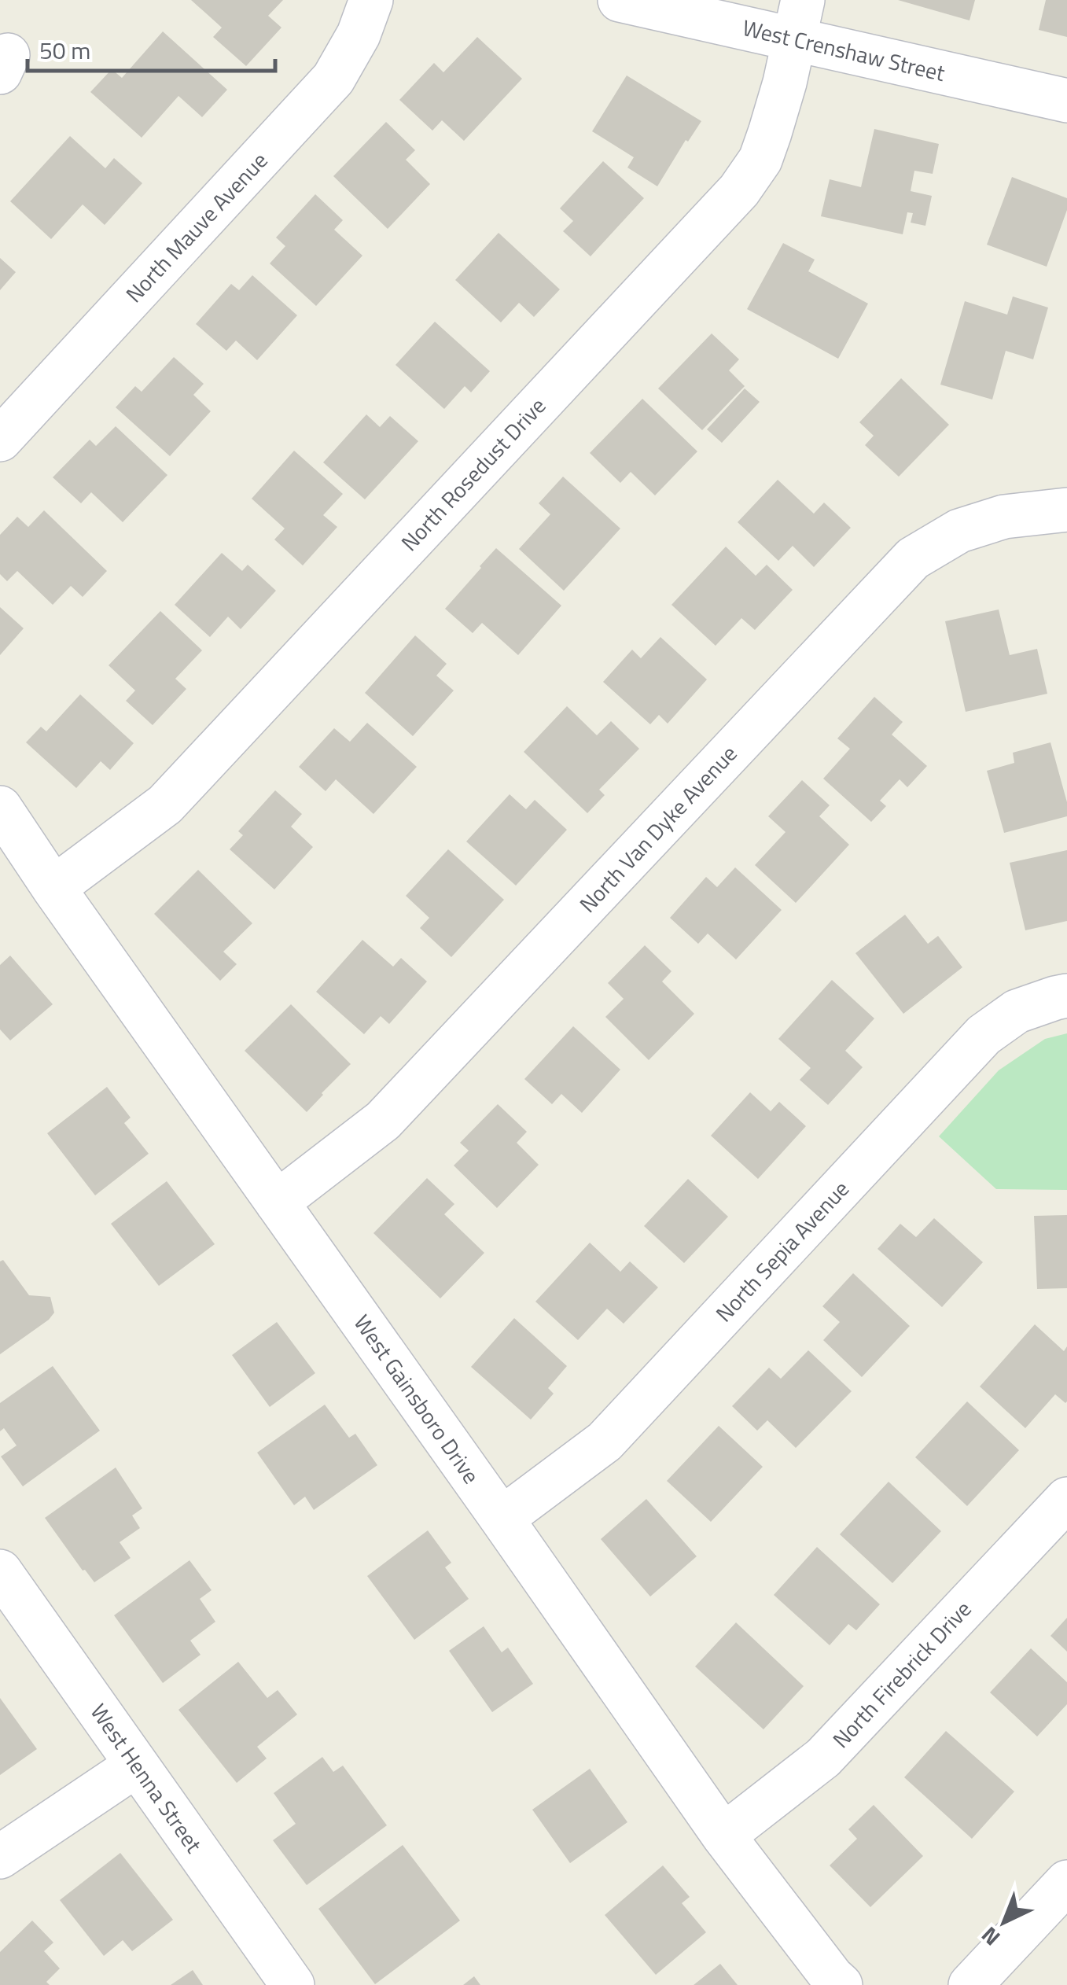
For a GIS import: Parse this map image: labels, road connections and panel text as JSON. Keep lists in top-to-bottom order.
{
  "streets": {
    "street": [
      "West Crenshaw Street",
      "North Mauve Avenue",
      "North Rosedust Drive",
      "North Van Dyke Avenue",
      "North Sepia Avenue",
      "West Gainsboro Drive",
      "North Firebrick Drive",
      "West Henna Street"
    ]
  },
  "crossings": [
    ["West Crenshaw Street", "North Rosedust Drive"],
    ["North Rosedust Drive", "West Gainsboro Drive"],
    ["North Van Dyke Avenue", "West Gainsboro Drive"],
    ["North Sepia Avenue", "West Gainsboro Drive"],
    ["West Gainsboro Drive", "North Firebrick Drive"]
  ],
  "scale_bar": "50 m",
  "north": "bottom left"
}
